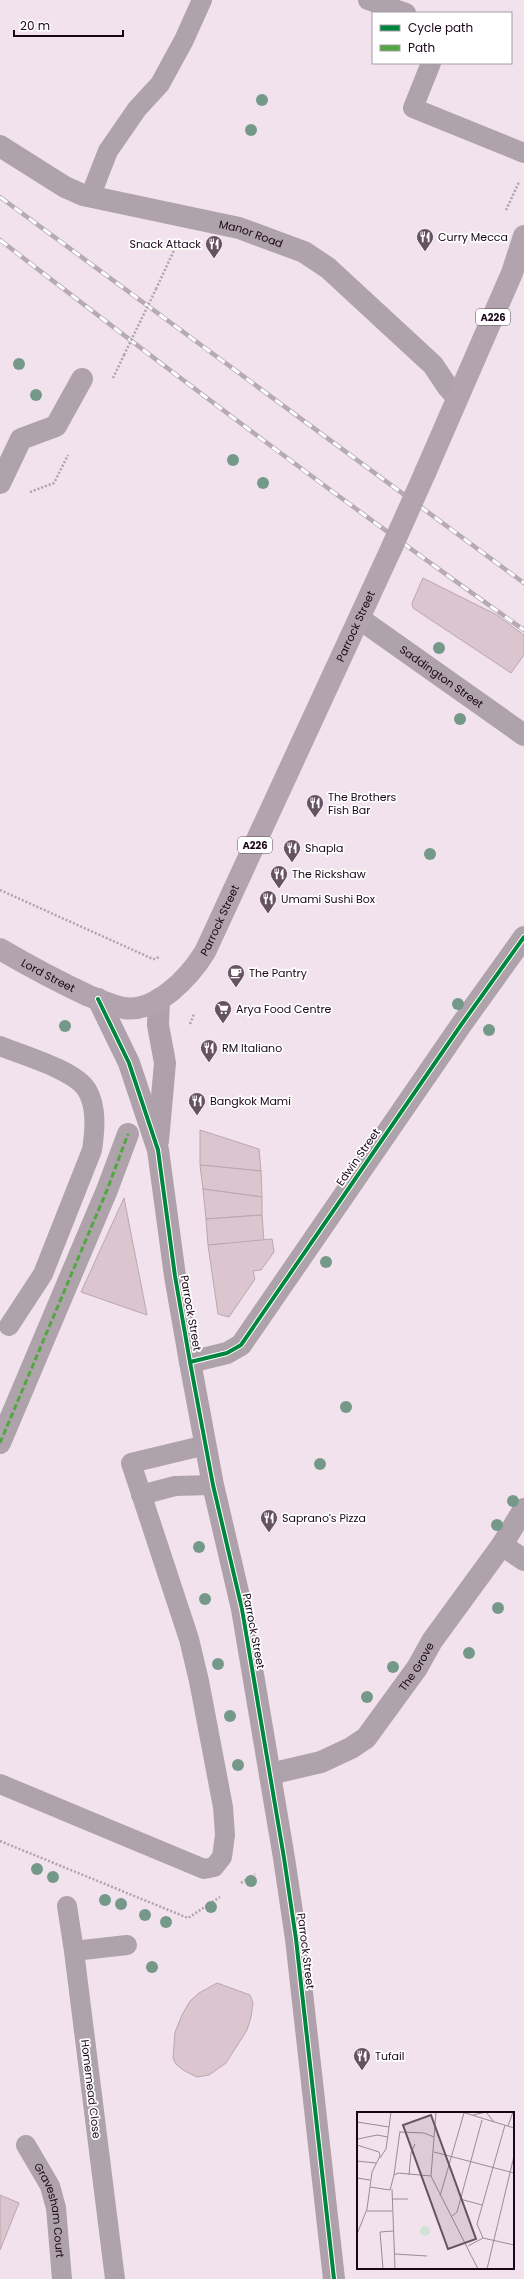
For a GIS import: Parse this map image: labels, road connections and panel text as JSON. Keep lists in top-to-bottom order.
{
  "streets": {
    "main road": ["A226", "Parrock Street", "Lord Street"],
    "street": [
      "Manor Road",
      "Saddington Street",
      "Edwin Street",
      "The Grove"
    ],
    "lane": ["Homemead Close", "Gravesham Court"]
  },
  "crossings": [
    ["Manor Road", "Parrock Street"],
    ["Parrock Street", "Saddington Street"],
    ["Parrock Street", "Lord Street"],
    ["Parrock Street", "Edwin Street"],
    ["Parrock Street", "The Grove"]
  ],
  "places": {
    "restaurant": [
      "Curry Mecca",
      "Snack Attack",
      "The Brothers Fish Bar",
      "Shapla",
      "The Rickshaw",
      "Umami Sushi Box",
      "RM Italiano",
      "Bangkok Mami",
      "Saprano's Pizza",
      "Tufail"
    ],
    "cafe": ["The Pantry"],
    "supermarket": ["Arya Food Centre"]
  },
  "legend": ["Cycle path", "Path"],
  "scale_bar": "20 m"
}
